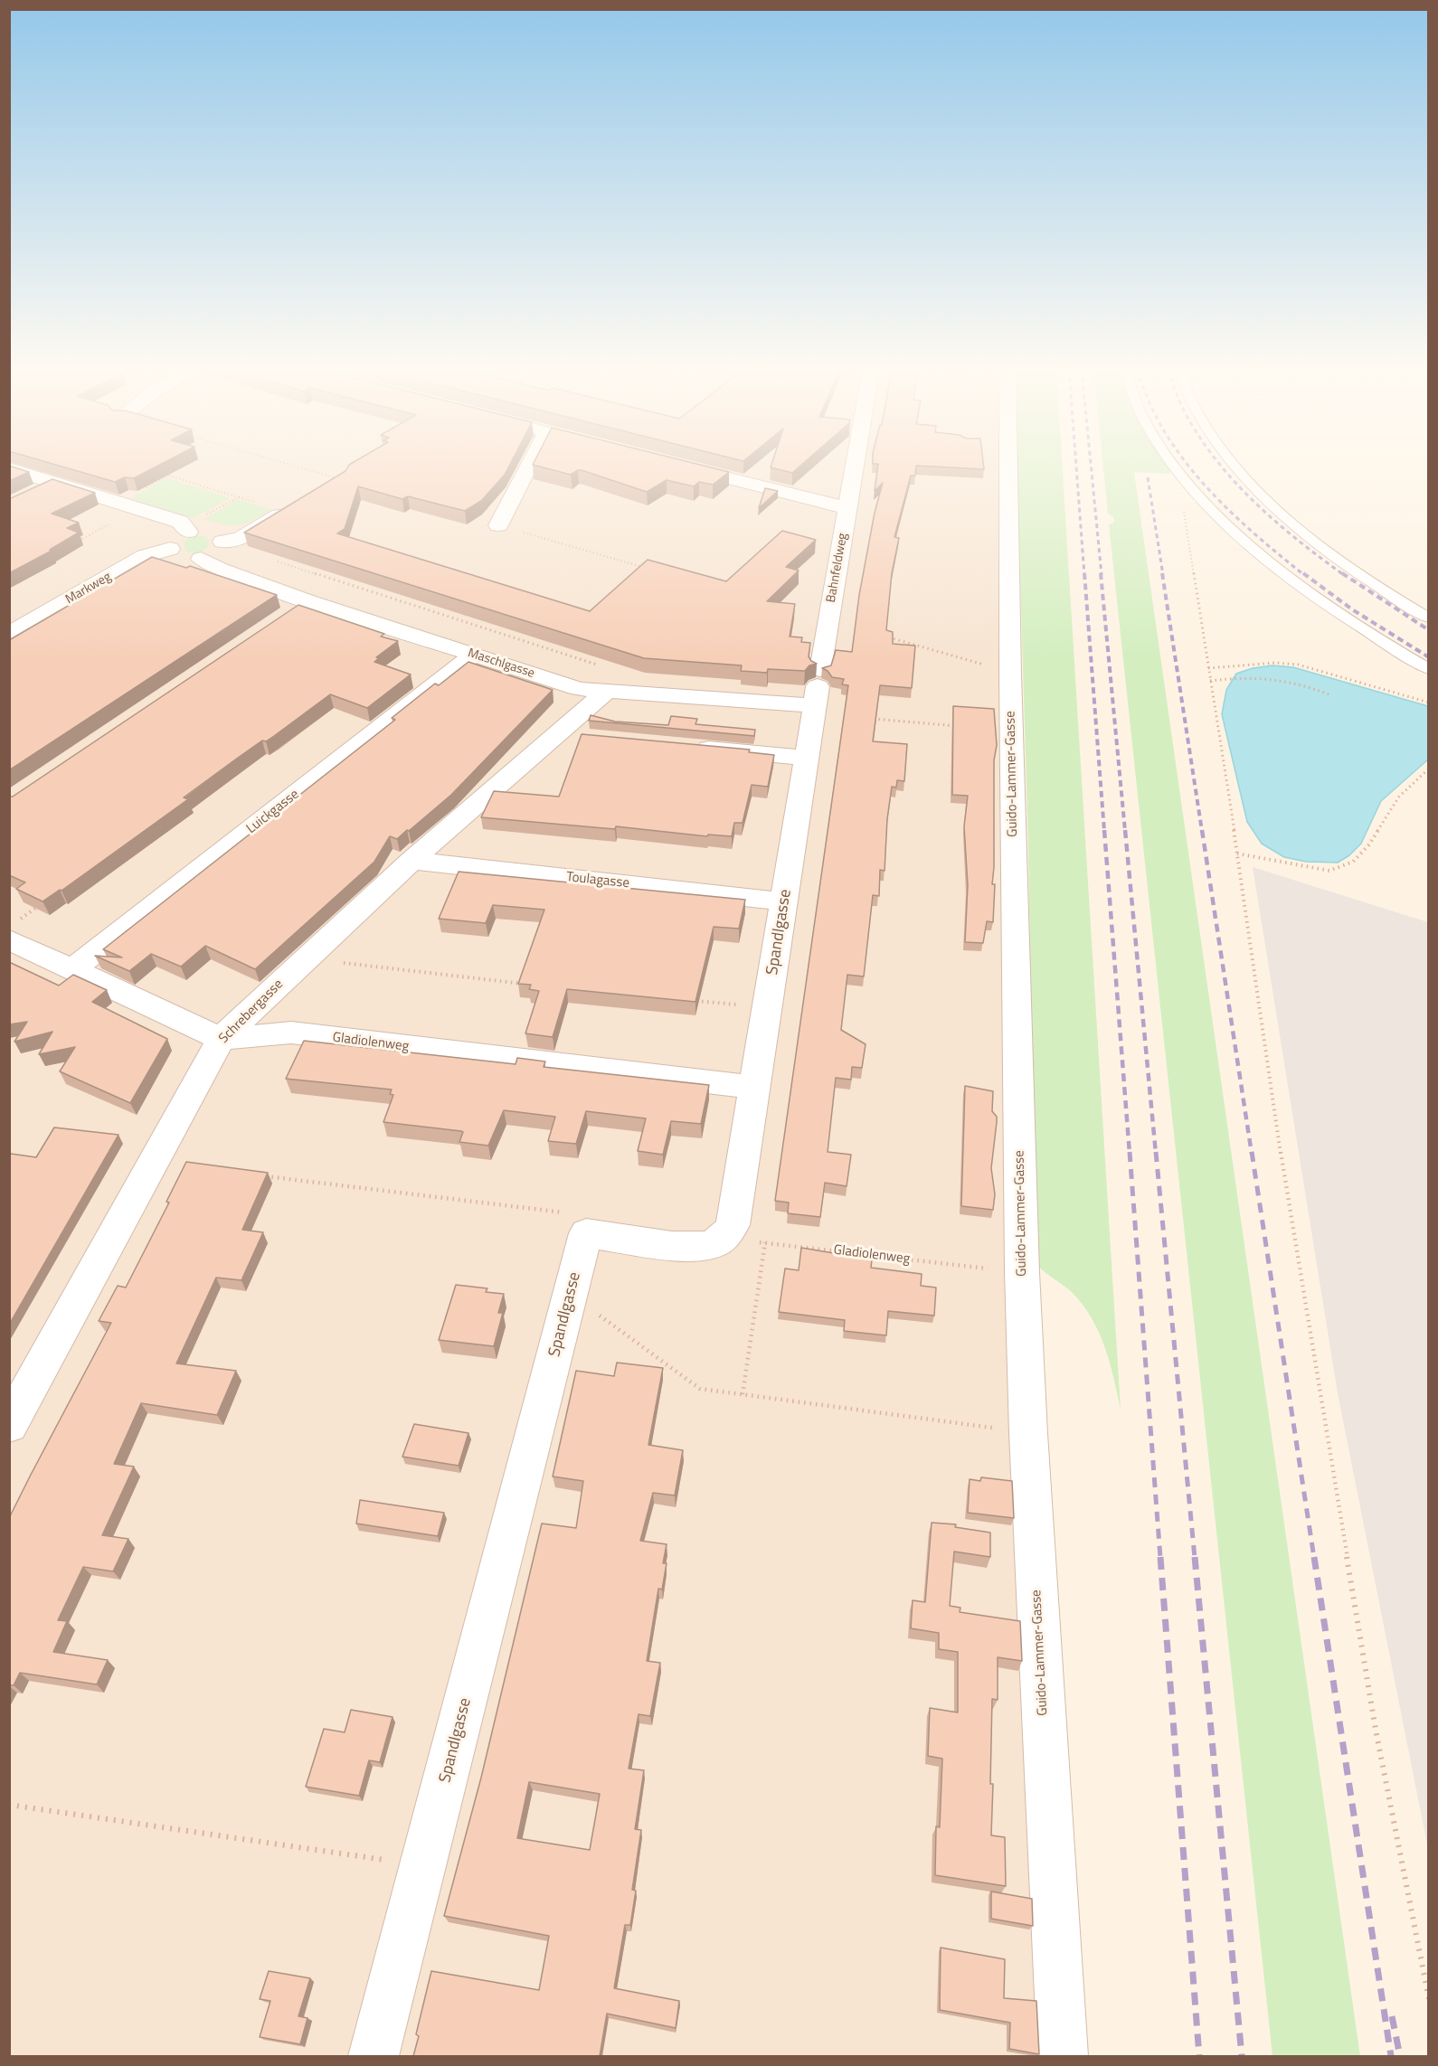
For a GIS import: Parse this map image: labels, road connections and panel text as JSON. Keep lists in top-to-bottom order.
{
  "streets": {
    "street": [
      "Bahnfeldweg",
      "Markweg",
      "Maschlgasse",
      "Guido-Lammer-Gasse",
      "Luickgasse",
      "Toulagasse",
      "Spandlgasse",
      "Schrebergasse",
      "Gladiolenweg"
    ]
  },
  "crossings": [
    ["Bahnfeldweg", "Maschlgasse"],
    ["Bahnfeldweg", "Spandlgasse"],
    ["Markweg", "Maschlgasse"],
    ["Maschlgasse", "Luickgasse"],
    ["Maschlgasse", "Spandlgasse"],
    ["Maschlgasse", "Schrebergasse"],
    ["Guido-Lammer-Gasse", "Gladiolenweg"],
    ["Toulagasse", "Spandlgasse"],
    ["Toulagasse", "Schrebergasse"],
    ["Spandlgasse", "Gladiolenweg"],
    ["Schrebergasse", "Gladiolenweg"]
  ]
}
